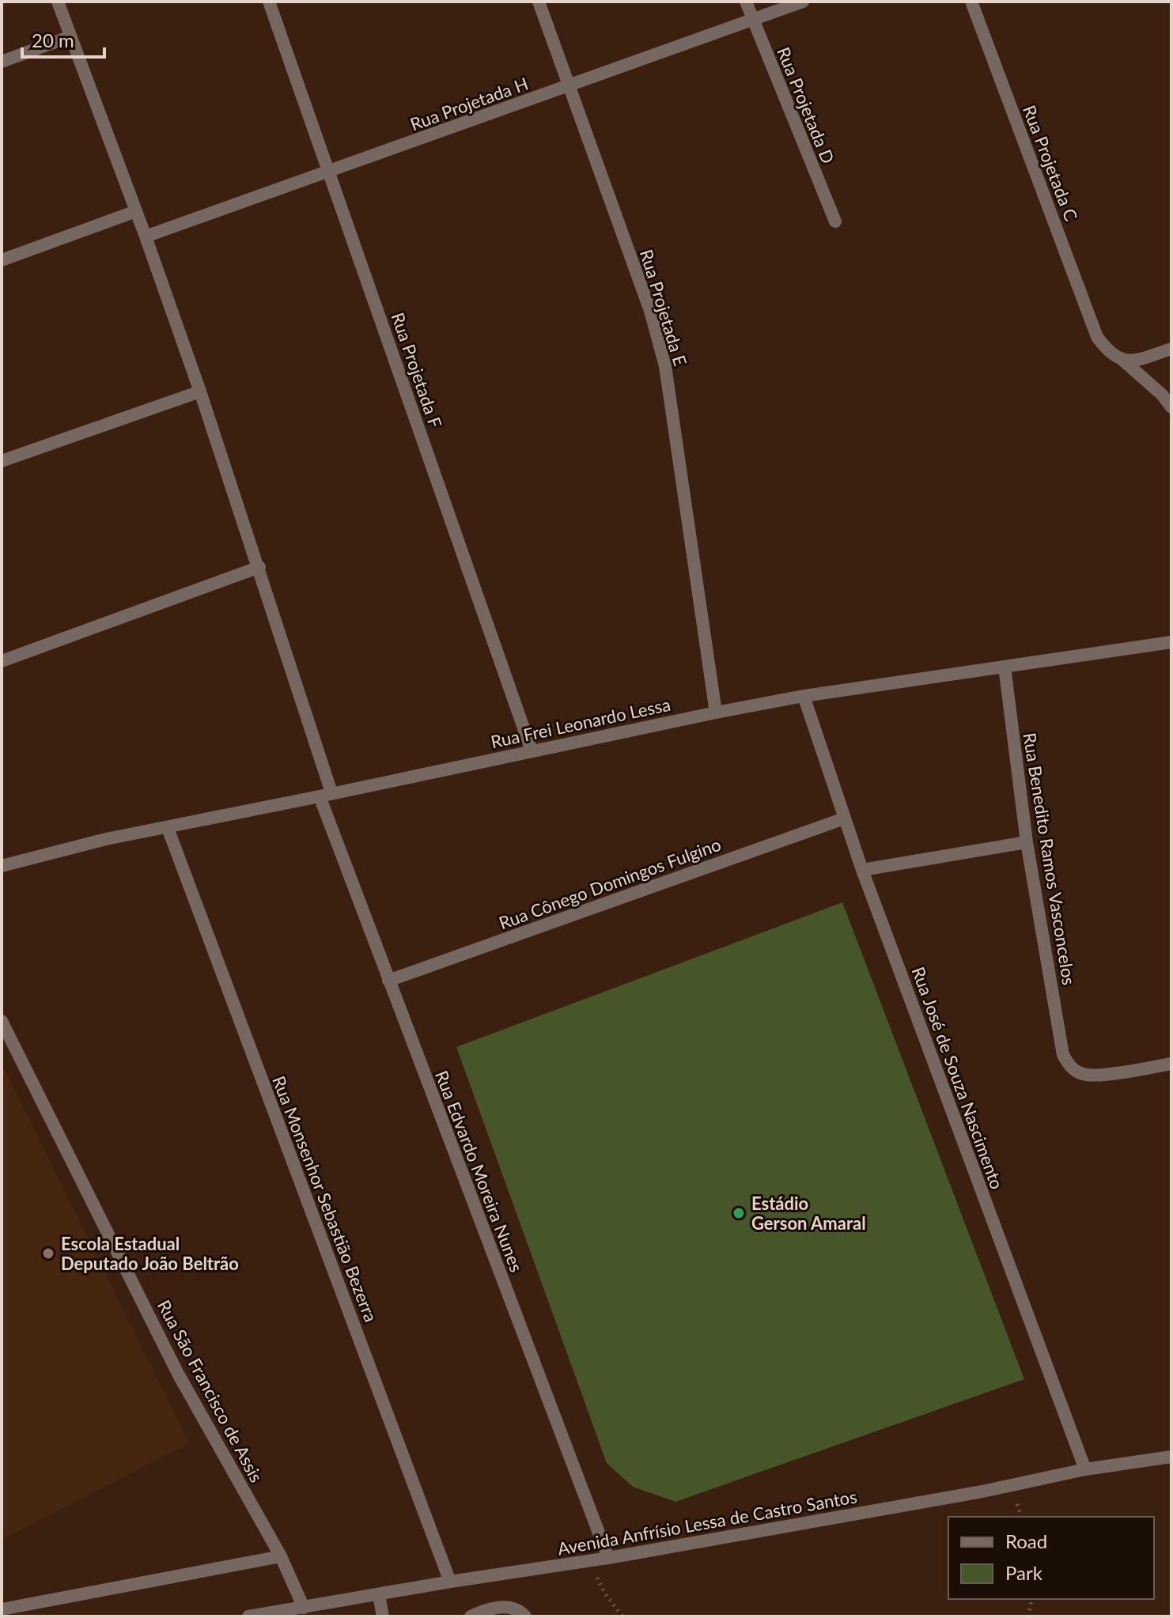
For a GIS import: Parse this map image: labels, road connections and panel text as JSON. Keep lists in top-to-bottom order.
{
  "streets": {
    "street": [
      "Rua Projetada H",
      "Rua Projetada D",
      "Rua Projetada C",
      "Rua Projetada E",
      "Rua Projetada F",
      "Rua Frei Leonardo Lessa",
      "Rua Benedito Ramos Vasconcelos",
      "Rua Cônego Domingos Fulgino",
      "Rua José de Souza Nascimento",
      "Rua Edvardo Moreira Nunes",
      "Rua Monsenhor Sebastião Bezerra",
      "Rua São Francisco de Assis",
      "Avenida Anfrísio Lessa de Castro Santos"
    ]
  },
  "crossings": [
    ["Rua Projetada H", "Rua Projetada D"],
    ["Rua Projetada H", "Rua Projetada E"],
    ["Rua Projetada H", "Rua Projetada F"],
    ["Rua Projetada H", "Rua Edvardo Moreira Nunes"],
    ["Rua Projetada E", "Rua Frei Leonardo Lessa"],
    ["Rua Projetada F", "Rua Frei Leonardo Lessa"],
    ["Rua Frei Leonardo Lessa", "Rua Benedito Ramos Vasconcelos"],
    ["Rua Frei Leonardo Lessa", "Rua José de Souza Nascimento"],
    ["Rua Frei Leonardo Lessa", "Rua Edvardo Moreira Nunes"],
    ["Rua Frei Leonardo Lessa", "Rua Monsenhor Sebastião Bezerra"],
    ["Rua Cônego Domingos Fulgino", "Rua José de Souza Nascimento"],
    ["Rua Cônego Domingos Fulgino", "Rua Edvardo Moreira Nunes"],
    ["Rua José de Souza Nascimento", "Avenida Anfrísio Lessa de Castro Santos"],
    ["Rua Edvardo Moreira Nunes", "Avenida Anfrísio Lessa de Castro Santos"],
    ["Rua Monsenhor Sebastião Bezerra", "Avenida Anfrísio Lessa de Castro Santos"],
    ["Rua São Francisco de Assis", "Avenida Anfrísio Lessa de Castro Santos"]
  ],
  "places": ["Estádio Gerson Amaral", "Escola Estadual Deputado João Beltrão"],
  "legend": ["Road", "Park"],
  "scale_bar": "20 m"
}
